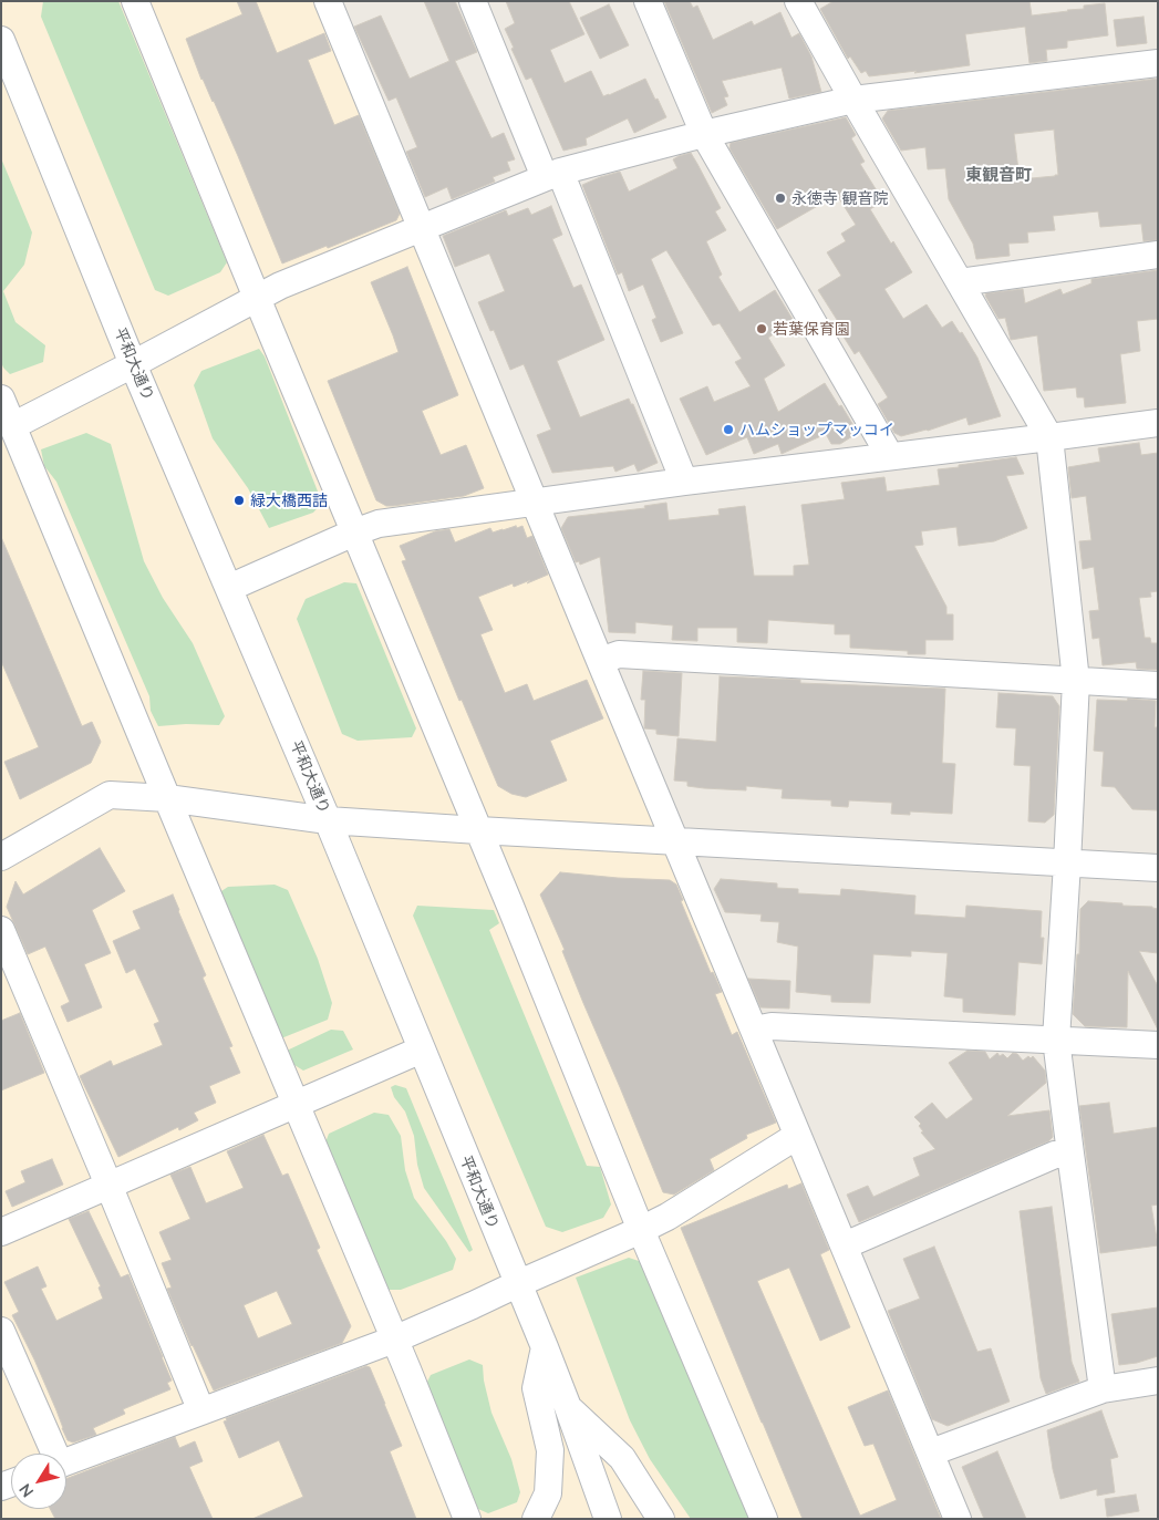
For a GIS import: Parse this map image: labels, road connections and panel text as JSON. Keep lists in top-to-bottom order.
{
  "streets": {
    "street": ["平和大通り"]
  },
  "districts": ["東観音町"],
  "places": [
    "永徳寺 観音院",
    "若葉保育園",
    "ハムショップマッコイ",
    "緑大橋西詰"
  ],
  "north": "bottom left"
}
